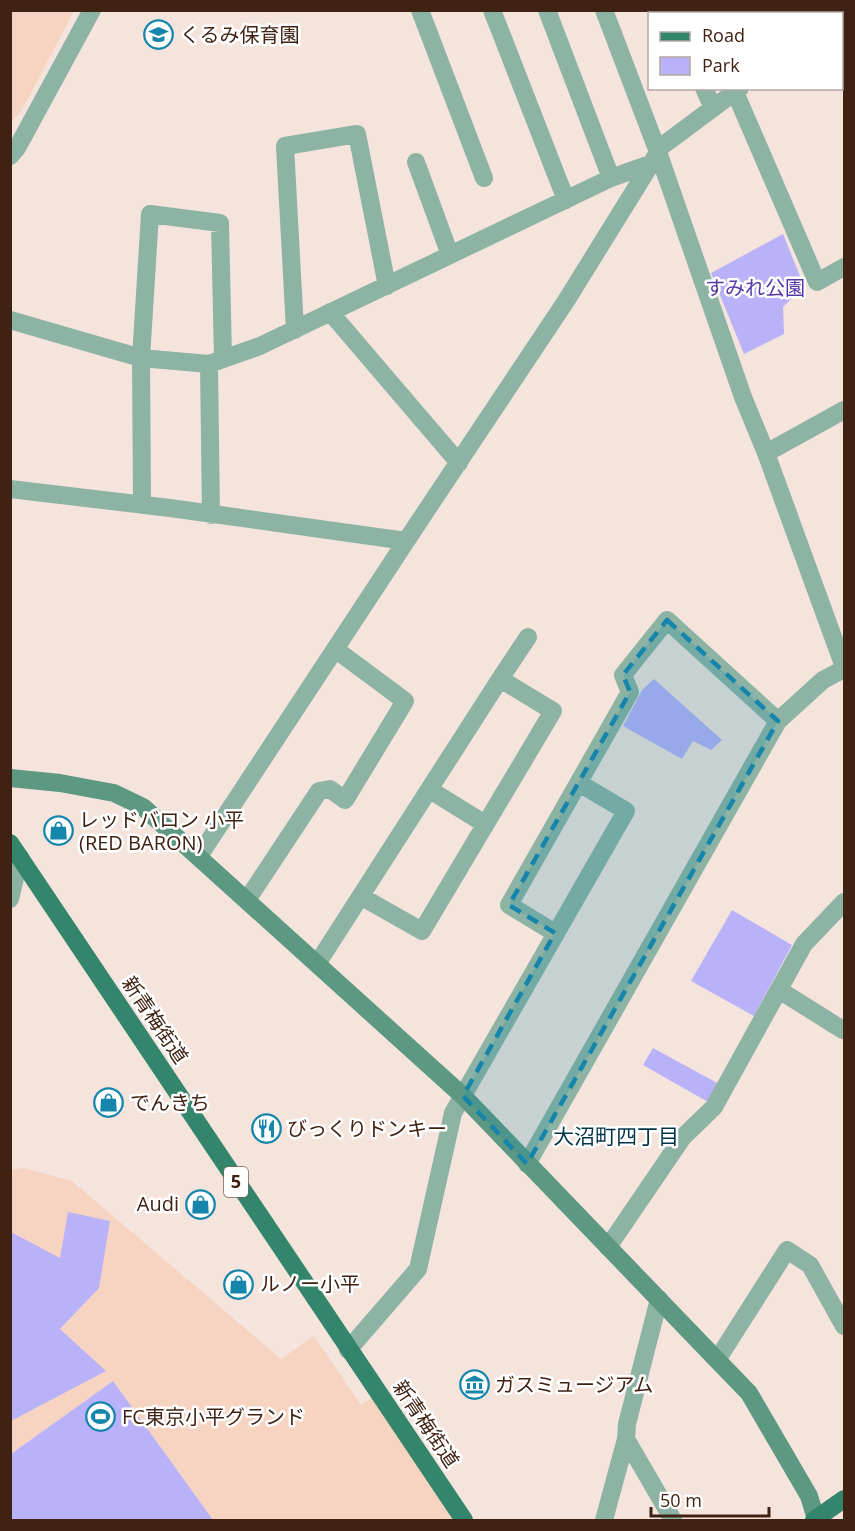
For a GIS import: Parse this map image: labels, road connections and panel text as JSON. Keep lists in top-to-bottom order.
{
  "streets": {
    "main road": ["新青梅街道", "5"]
  },
  "districts": ["大沼町四丁目"],
  "parks": ["すみれ公園"],
  "places": {
    "school or university": ["くるみ保育園"],
    "shop": [
      "レッドバロン 小平 (RED BARON)",
      "でんきち",
      "Audi",
      "ルノー小平"
    ],
    "restaurant": ["びっくりドンキー"],
    "museum": ["ガスミュージアム"],
    "sports": ["FC東京小平グランド"]
  },
  "legend": ["Road", "Park"],
  "scale_bar": "50 m"
}
